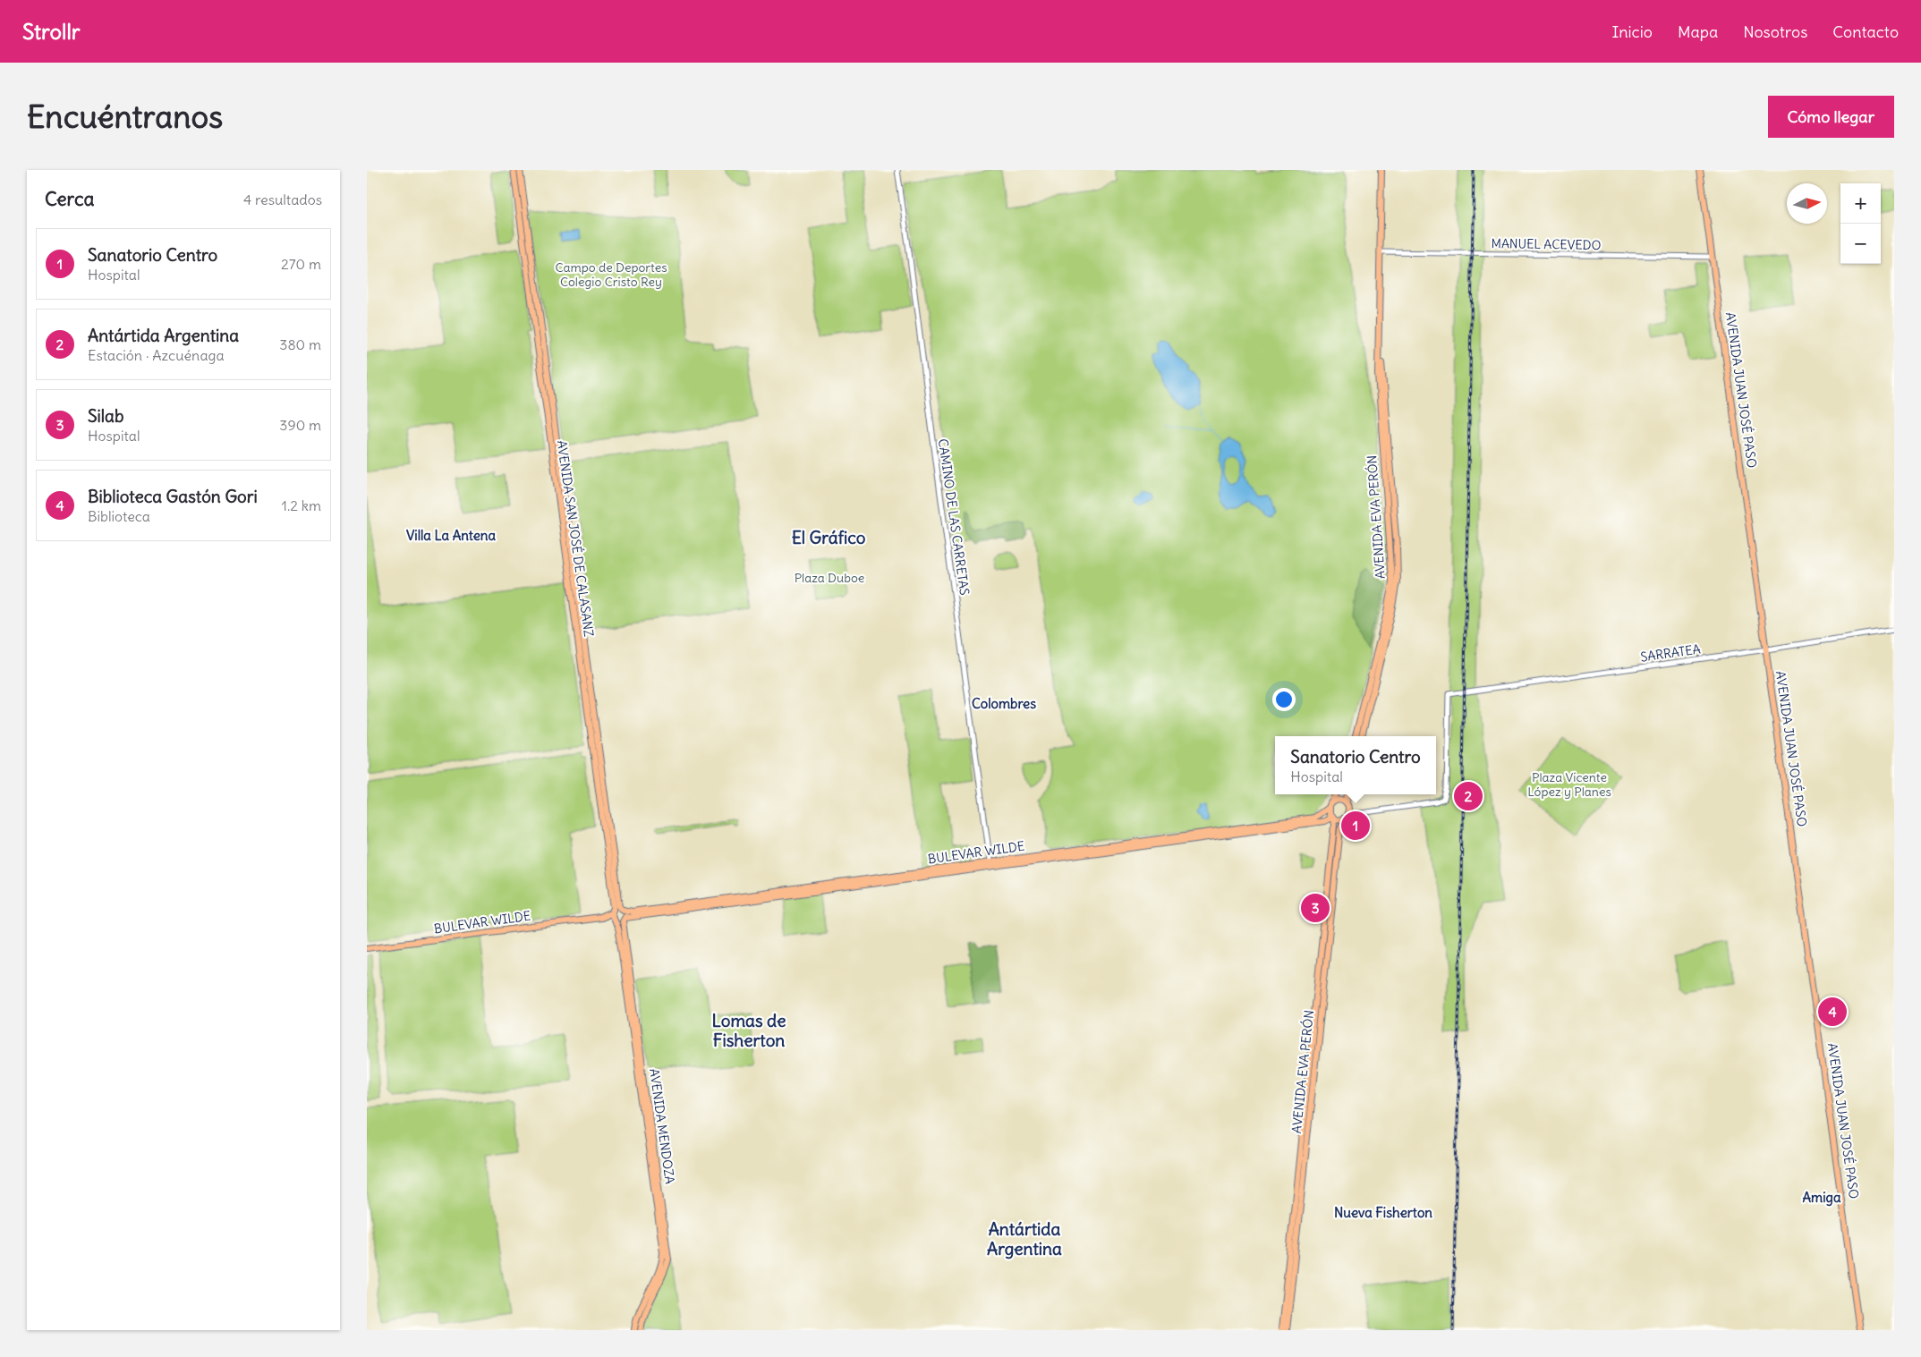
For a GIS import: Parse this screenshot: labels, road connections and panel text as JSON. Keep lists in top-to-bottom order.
{
  "streets": {
    "main road": [
      "AVENIDA JUAN JOSÉ PASO",
      "AVENIDA EVA PERÓN",
      "AVENIDA SAN JOSÉ DE CALASANZ",
      "BULEVAR WILDE",
      "AVENIDA MENDOZA"
    ],
    "street": ["MANUEL ACEVEDO", "CAMINO DE LAS CARRETAS", "SARRATEA"]
  },
  "crossings": [
    ["MANUEL ACEVEDO", "AVENIDA JUAN JOSÉ PASO"],
    ["MANUEL ACEVEDO", "AVENIDA EVA PERÓN"],
    ["AVENIDA JUAN JOSÉ PASO", "SARRATEA"],
    ["CAMINO DE LAS CARRETAS", "BULEVAR WILDE"],
    ["AVENIDA EVA PERÓN", "SARRATEA"],
    ["AVENIDA EVA PERÓN", "BULEVAR WILDE"],
    ["AVENIDA SAN JOSÉ DE CALASANZ", "BULEVAR WILDE"],
    ["AVENIDA SAN JOSÉ DE CALASANZ", "AVENIDA MENDOZA"],
    ["SARRATEA", "BULEVAR WILDE"],
    ["BULEVAR WILDE", "AVENIDA MENDOZA"]
  ],
  "districts": [
    "Villa La Antena",
    "El Gráfico",
    "Colombres",
    "Lomas de Fisherton",
    "Amiga",
    "Nueva Fisherton",
    "Antártida Argentina"
  ],
  "parks": ["Campo de Deportes Colegio Cristo Rey", "Plaza Duboe", "Plaza Vicente López y Planes"],
  "north": "right",
  "page": {
    "header": "Strollr",
    "nav": [
      "Inicio",
      "Mapa",
      "Nosotros",
      "Contacto"
    ],
    "buttons": "Cómo llegar",
    "title": "Encuéntranos",
    "heading": ["Cerca", "4 resultados"],
    "map_buttons": ["+", "−"],
    "list": [
      {
        "mark": "1",
        "name": "Sanatorio Centro",
        "note": "Hospital",
        "value": "270 m"
      },
      {
        "mark": "2",
        "name": "Antártida Argentina",
        "note": "Estación · Azcuénaga",
        "value": "380 m"
      },
      {
        "mark": "3",
        "name": "Silab",
        "note": "Hospital",
        "value": "390 m"
      },
      {
        "mark": "4",
        "name": "Biblioteca Gastón Gori",
        "note": "Biblioteca",
        "value": "1.2 km"
      }
    ],
    "popup": ["Sanatorio Centro", "Hospital"],
    "pins": [
      "2",
      "1",
      "3",
      "4"
    ]
  }
}
